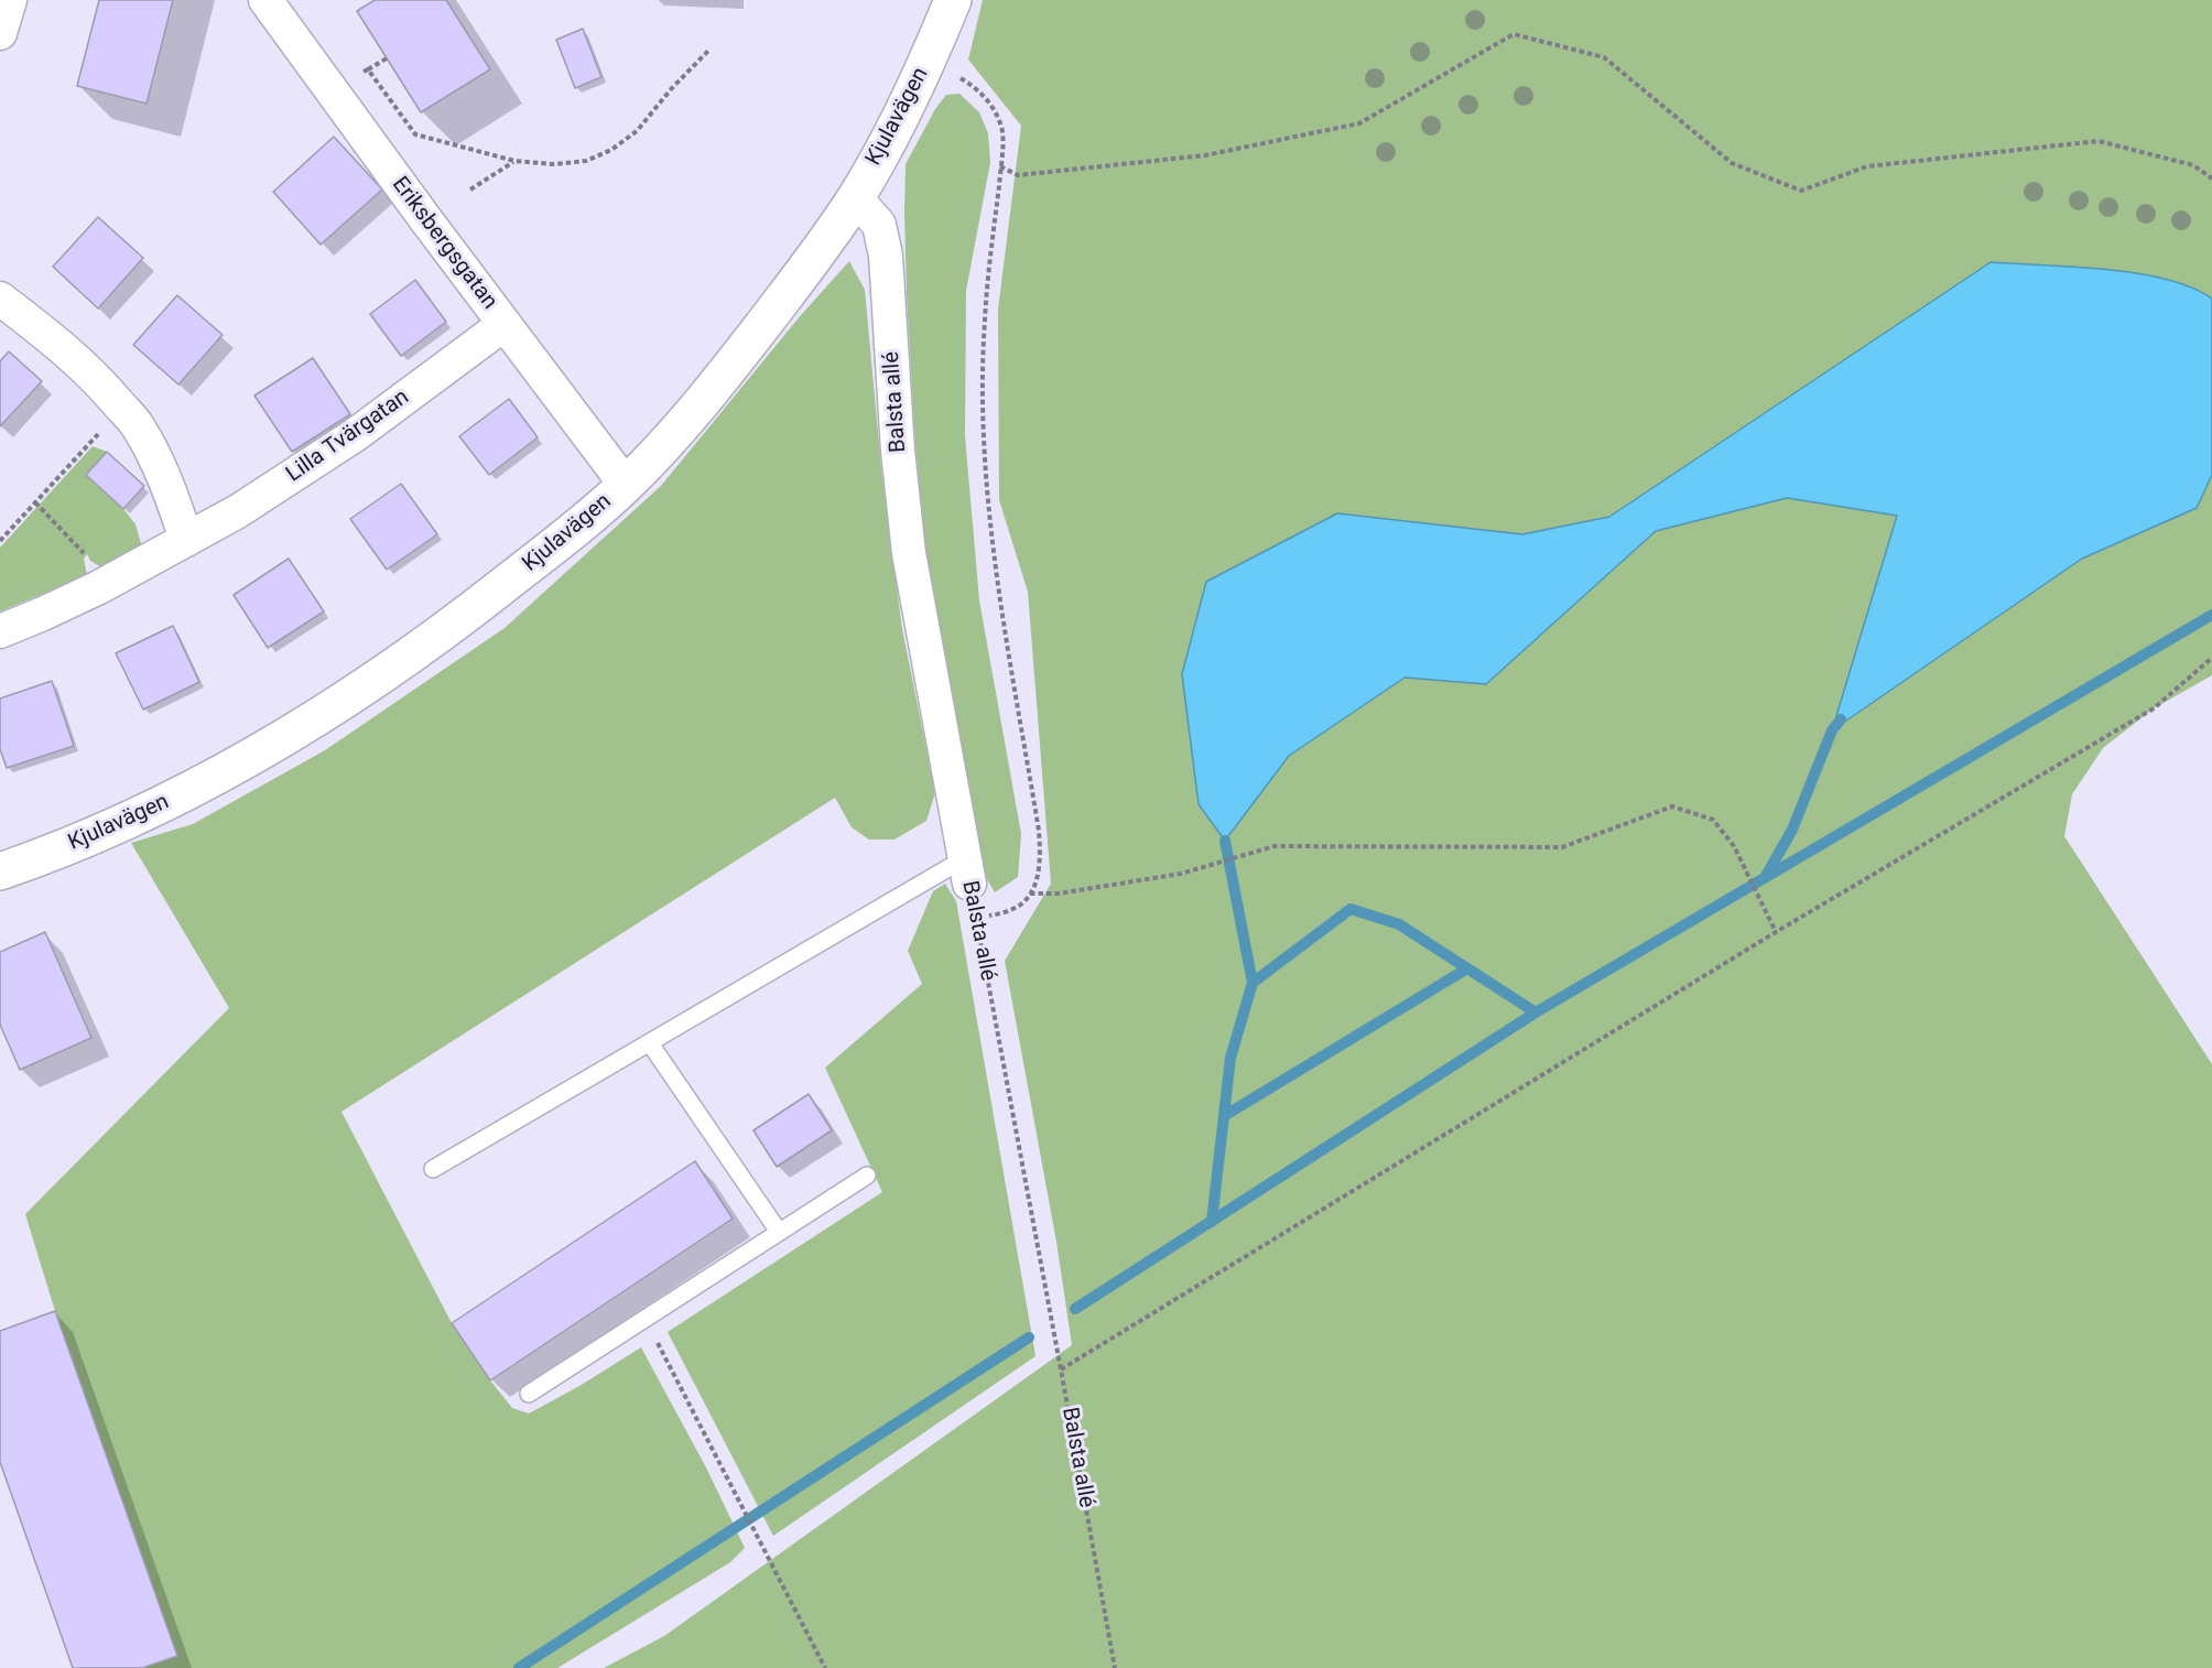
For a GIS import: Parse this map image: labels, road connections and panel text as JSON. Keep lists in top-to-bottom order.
{
  "streets": {
    "street": [
      "Kjulavägen",
      "Eriksbergsgatan",
      "Balsta allé",
      "Lilla Tvärgatan"
    ]
  },
  "crossings": [
    ["Kjulavägen", "Eriksbergsgatan"],
    ["Kjulavägen", "Balsta allé"],
    ["Eriksbergsgatan", "Lilla Tvärgatan"]
  ]
}
